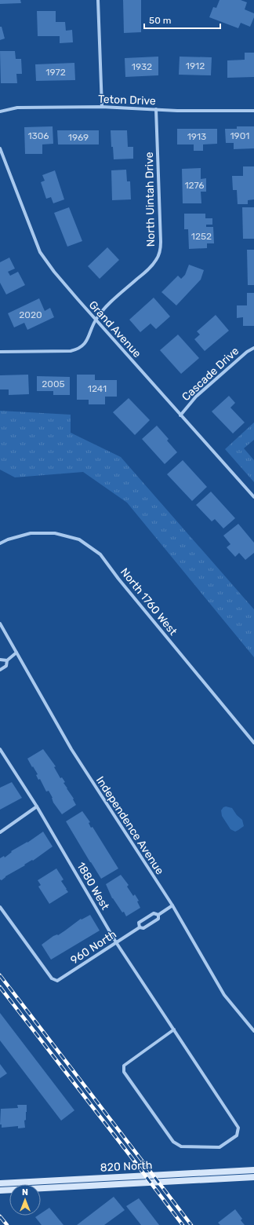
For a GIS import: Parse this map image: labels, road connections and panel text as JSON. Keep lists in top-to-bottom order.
{
  "streets": {
    "main road": ["820 North"],
    "street": [
      "Teton Drive",
      "North Uintah Drive",
      "Grand Avenue",
      "Cascade Drive",
      "North 1760 West",
      "Independence Avenue",
      "1880 West",
      "960 North"
    ]
  },
  "crossings": [
    ["Teton Drive", "North Uintah Drive"],
    ["North Uintah Drive", "Grand Avenue"],
    ["Grand Avenue", "Cascade Drive"],
    ["Independence Avenue", "960 North"],
    ["1880 West", "960 North"]
  ],
  "house_numbers": [
    "1912",
    "1932",
    "1972",
    "1306",
    "1901",
    "1913",
    "1969",
    "1276",
    "1252",
    "2020",
    "2005",
    "1241"
  ],
  "scale_bar": "50 m",
  "north": "top"
}
